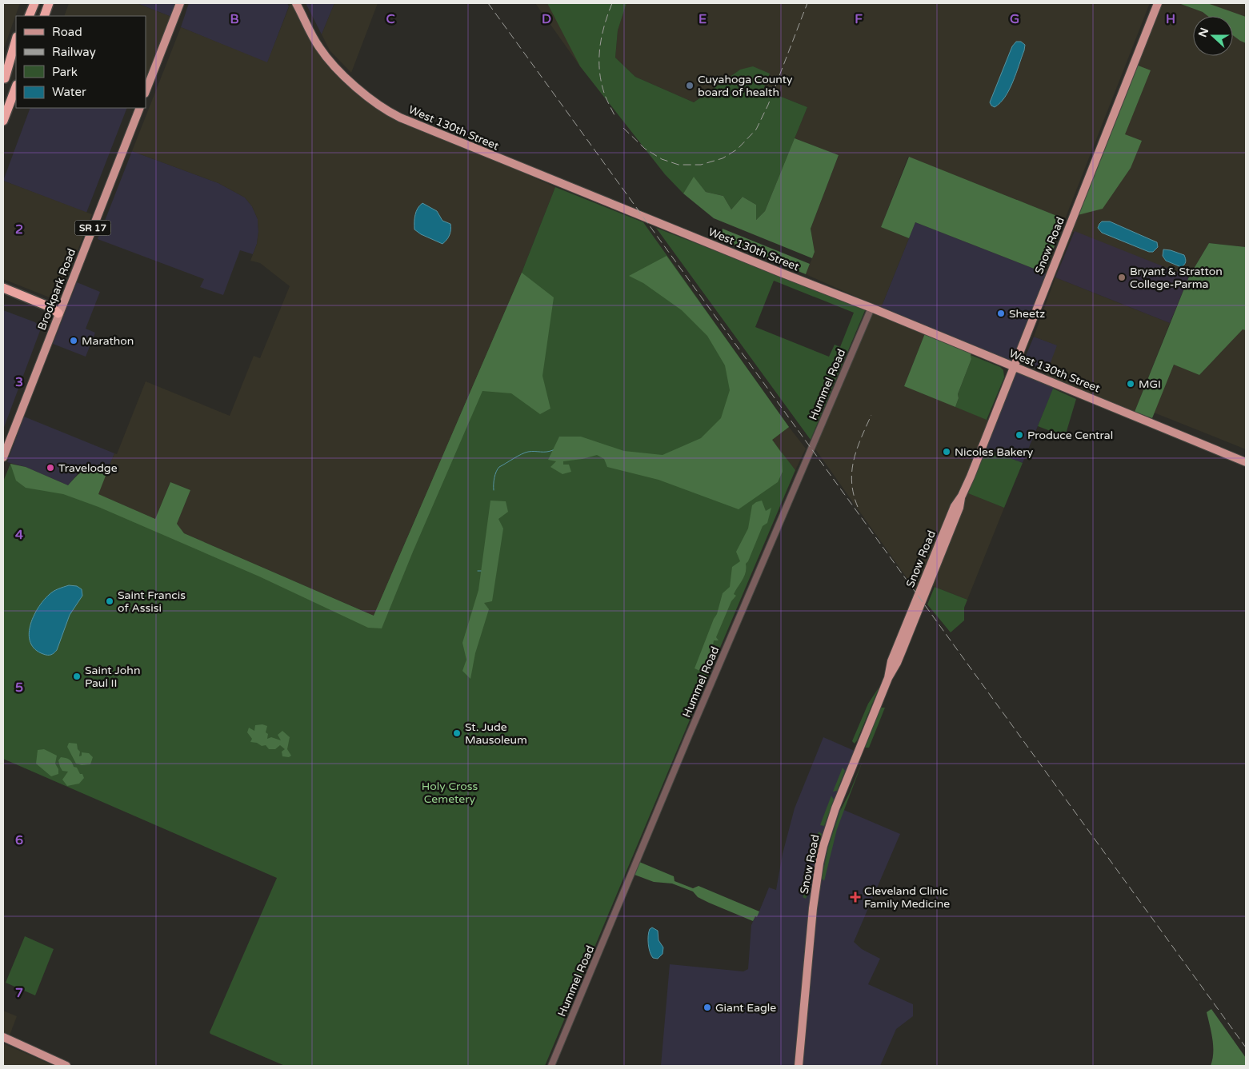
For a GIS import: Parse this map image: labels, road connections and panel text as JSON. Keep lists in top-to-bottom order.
{
  "streets": {
    "main road": [
      "West 130th Street",
      "SR 17",
      "Snow Road",
      "Brookpark Road"
    ],
    "street": ["Hummel Road"]
  },
  "crossings": [
    ["West 130th Street", "Snow Road"],
    ["West 130th Street", "Hummel Road"]
  ],
  "parks": ["Holy Cross Cemetery"],
  "places": {
    "other": [
      "Cuyahoga County board of health",
      "Bryant & Stratton College-Parma",
      "Sheetz",
      "Marathon",
      "MGI",
      "Produce Central",
      "Nicoles Bakery",
      "Travelodge",
      "Saint Francis of Assisi",
      "Saint John Paul II",
      "St. Jude Mausoleum",
      "Giant Eagle"
    ],
    "health": ["Cleveland Clinic Family Medicine"]
  },
  "legend": [
    "Road",
    "Railway",
    "Park",
    "Water"
  ],
  "north": "left",
  "grid": {
    "columns": [
      "B",
      "C",
      "D",
      "E",
      "F",
      "G",
      "H"
    ],
    "rows": [
      "2",
      "3",
      "4",
      "5",
      "6",
      "7"
    ]
  }
}
